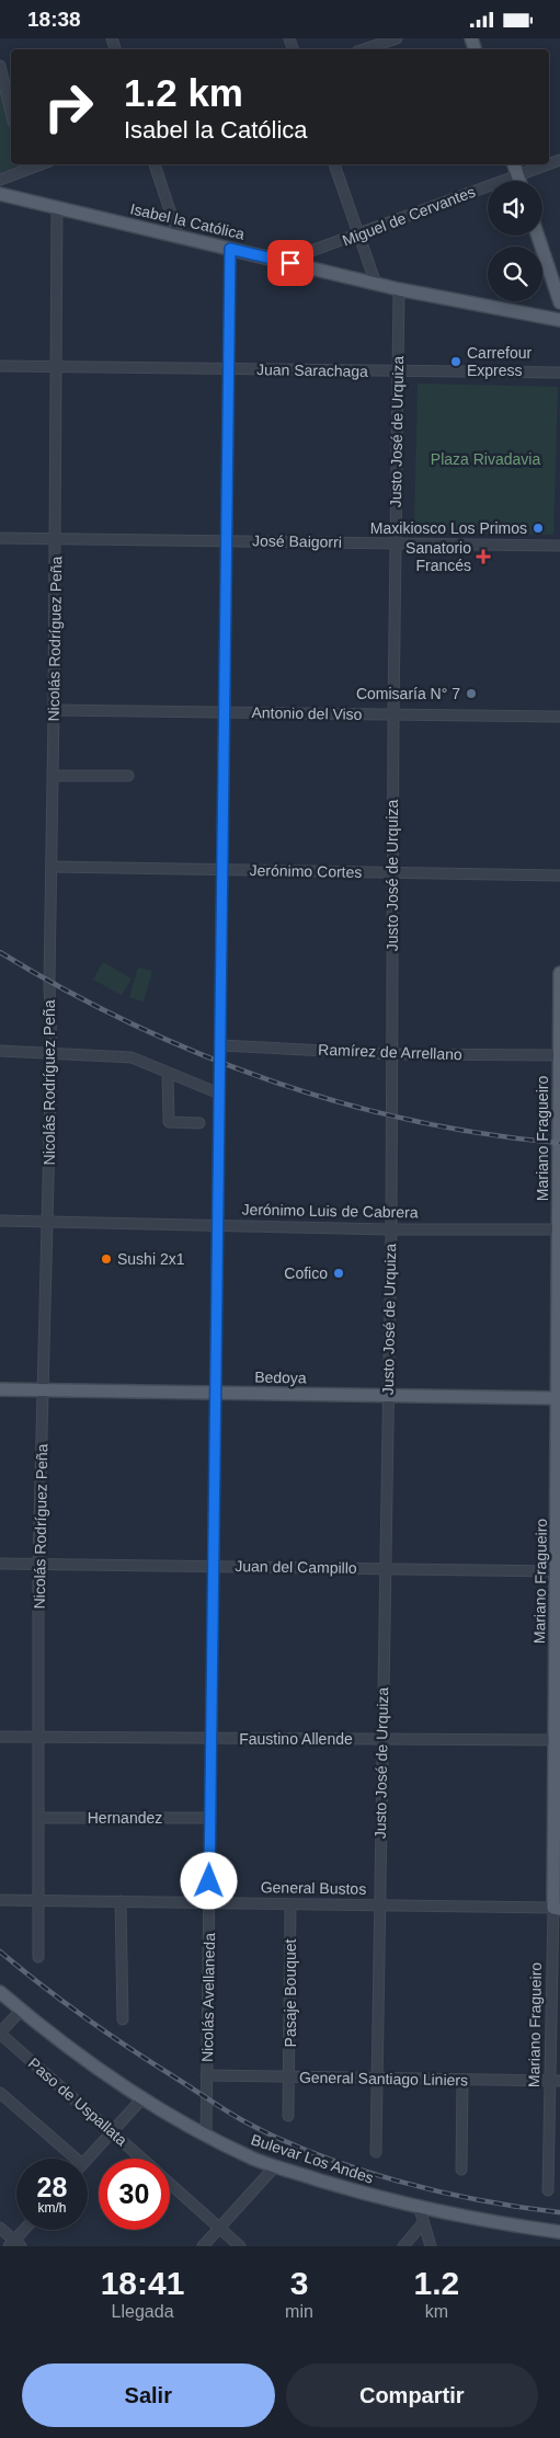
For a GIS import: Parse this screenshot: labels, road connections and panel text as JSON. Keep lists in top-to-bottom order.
{
  "streets": {
    "main road": [
      "Isabel la Católica",
      "Mariano Fragueiro",
      "Bedoya",
      "Bulevar Los Andes"
    ],
    "street": [
      "Miguel de Cervantes",
      "Juan Sarachaga",
      "Justo José de Urquiza",
      "José Baigorri",
      "Nicolás Rodríguez Peña",
      "Antonio del Viso",
      "Jerónimo Cortes",
      "Ramírez de Arrellano",
      "Jerónimo Luis de Cabrera",
      "Juan del Campillo",
      "Faustino Allende",
      "Hernandez",
      "General Bustos",
      "Pasaje Bouquet",
      "Nicolás Avellaneda",
      "General Santiago Liniers",
      "Paso de Uspallata"
    ]
  },
  "crossings": [
    ["Miguel de Cervantes", "Isabel la Católica"],
    ["Isabel la Católica", "Justo José de Urquiza"],
    ["Isabel la Católica", "Nicolás Rodríguez Peña"],
    ["Isabel la Católica", "Nicolás Avellaneda"],
    ["Juan Sarachaga", "Justo José de Urquiza"],
    ["Juan Sarachaga", "Nicolás Rodríguez Peña"],
    ["Juan Sarachaga", "Nicolás Avellaneda"],
    ["Justo José de Urquiza", "José Baigorri"],
    ["Justo José de Urquiza", "Antonio del Viso"],
    ["Justo José de Urquiza", "Jerónimo Cortes"],
    ["Justo José de Urquiza", "Ramírez de Arrellano"],
    ["Justo José de Urquiza", "Jerónimo Luis de Cabrera"],
    ["Justo José de Urquiza", "Bedoya"],
    ["Justo José de Urquiza", "Juan del Campillo"],
    ["Justo José de Urquiza", "Faustino Allende"],
    ["Justo José de Urquiza", "General Bustos"],
    ["Justo José de Urquiza", "General Santiago Liniers"],
    ["José Baigorri", "Nicolás Rodríguez Peña"],
    ["José Baigorri", "Nicolás Avellaneda"],
    ["Nicolás Rodríguez Peña", "Antonio del Viso"],
    ["Nicolás Rodríguez Peña", "Jerónimo Cortes"],
    ["Nicolás Rodríguez Peña", "Jerónimo Luis de Cabrera"],
    ["Nicolás Rodríguez Peña", "Bedoya"],
    ["Nicolás Rodríguez Peña", "Juan del Campillo"],
    ["Nicolás Rodríguez Peña", "Faustino Allende"],
    ["Nicolás Rodríguez Peña", "Hernandez"],
    ["Nicolás Rodríguez Peña", "General Bustos"],
    ["Antonio del Viso", "Nicolás Avellaneda"],
    ["Jerónimo Cortes", "Nicolás Avellaneda"],
    ["Ramírez de Arrellano", "Mariano Fragueiro"],
    ["Ramírez de Arrellano", "Nicolás Avellaneda"],
    ["Mariano Fragueiro", "Jerónimo Luis de Cabrera"],
    ["Mariano Fragueiro", "Bedoya"],
    ["Mariano Fragueiro", "Juan del Campillo"],
    ["Mariano Fragueiro", "Faustino Allende"],
    ["Mariano Fragueiro", "General Bustos"],
    ["Mariano Fragueiro", "General Santiago Liniers"],
    ["Jerónimo Luis de Cabrera", "Nicolás Avellaneda"],
    ["Bedoya", "Nicolás Avellaneda"],
    ["Juan del Campillo", "Nicolás Avellaneda"],
    ["Faustino Allende", "Nicolás Avellaneda"],
    ["Hernandez", "Nicolás Avellaneda"],
    ["General Bustos", "Pasaje Bouquet"],
    ["General Bustos", "Nicolás Avellaneda"],
    ["Pasaje Bouquet", "General Santiago Liniers"],
    ["Nicolás Avellaneda", "General Santiago Liniers"],
    ["Nicolás Avellaneda", "Bulevar Los Andes"]
  ],
  "parks": ["Plaza Rivadavia"],
  "places": {
    "other": [
      "Carrefour Express",
      "Maxikiosco Los Primos",
      "Comisaría N° 7",
      "Sushi 2x1",
      "Cofico"
    ],
    "health": ["Sanatorio Francés"]
  },
  "page": {
    "status": "18:38",
    "turn": ["1.2 km", "Isabel la Católica"],
    "speed": "28 km/h",
    "limit": "30",
    "eta": [
      "18:41",
      "Llegada",
      "3",
      "min",
      "1.2",
      "km"
    ],
    "buttons": ["Salir", "Compartir"]
  }
}
